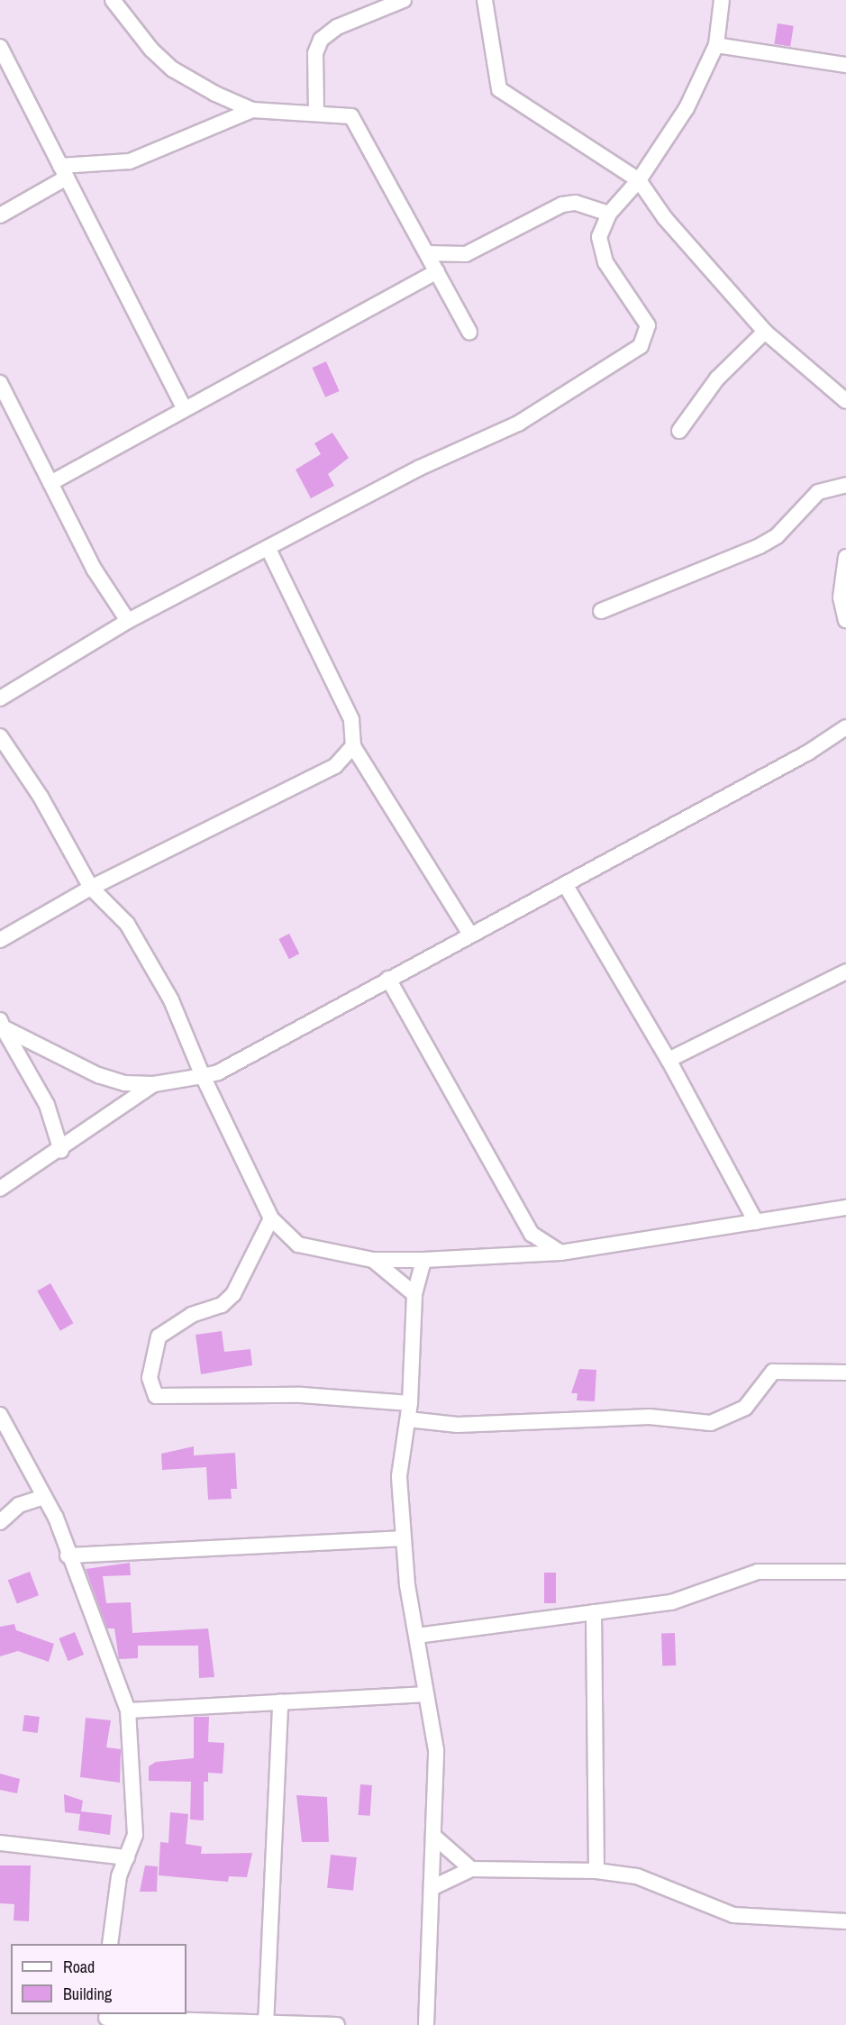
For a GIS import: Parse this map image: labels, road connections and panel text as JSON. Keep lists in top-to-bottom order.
{
  "legend": ["Road", "Building"]
}
